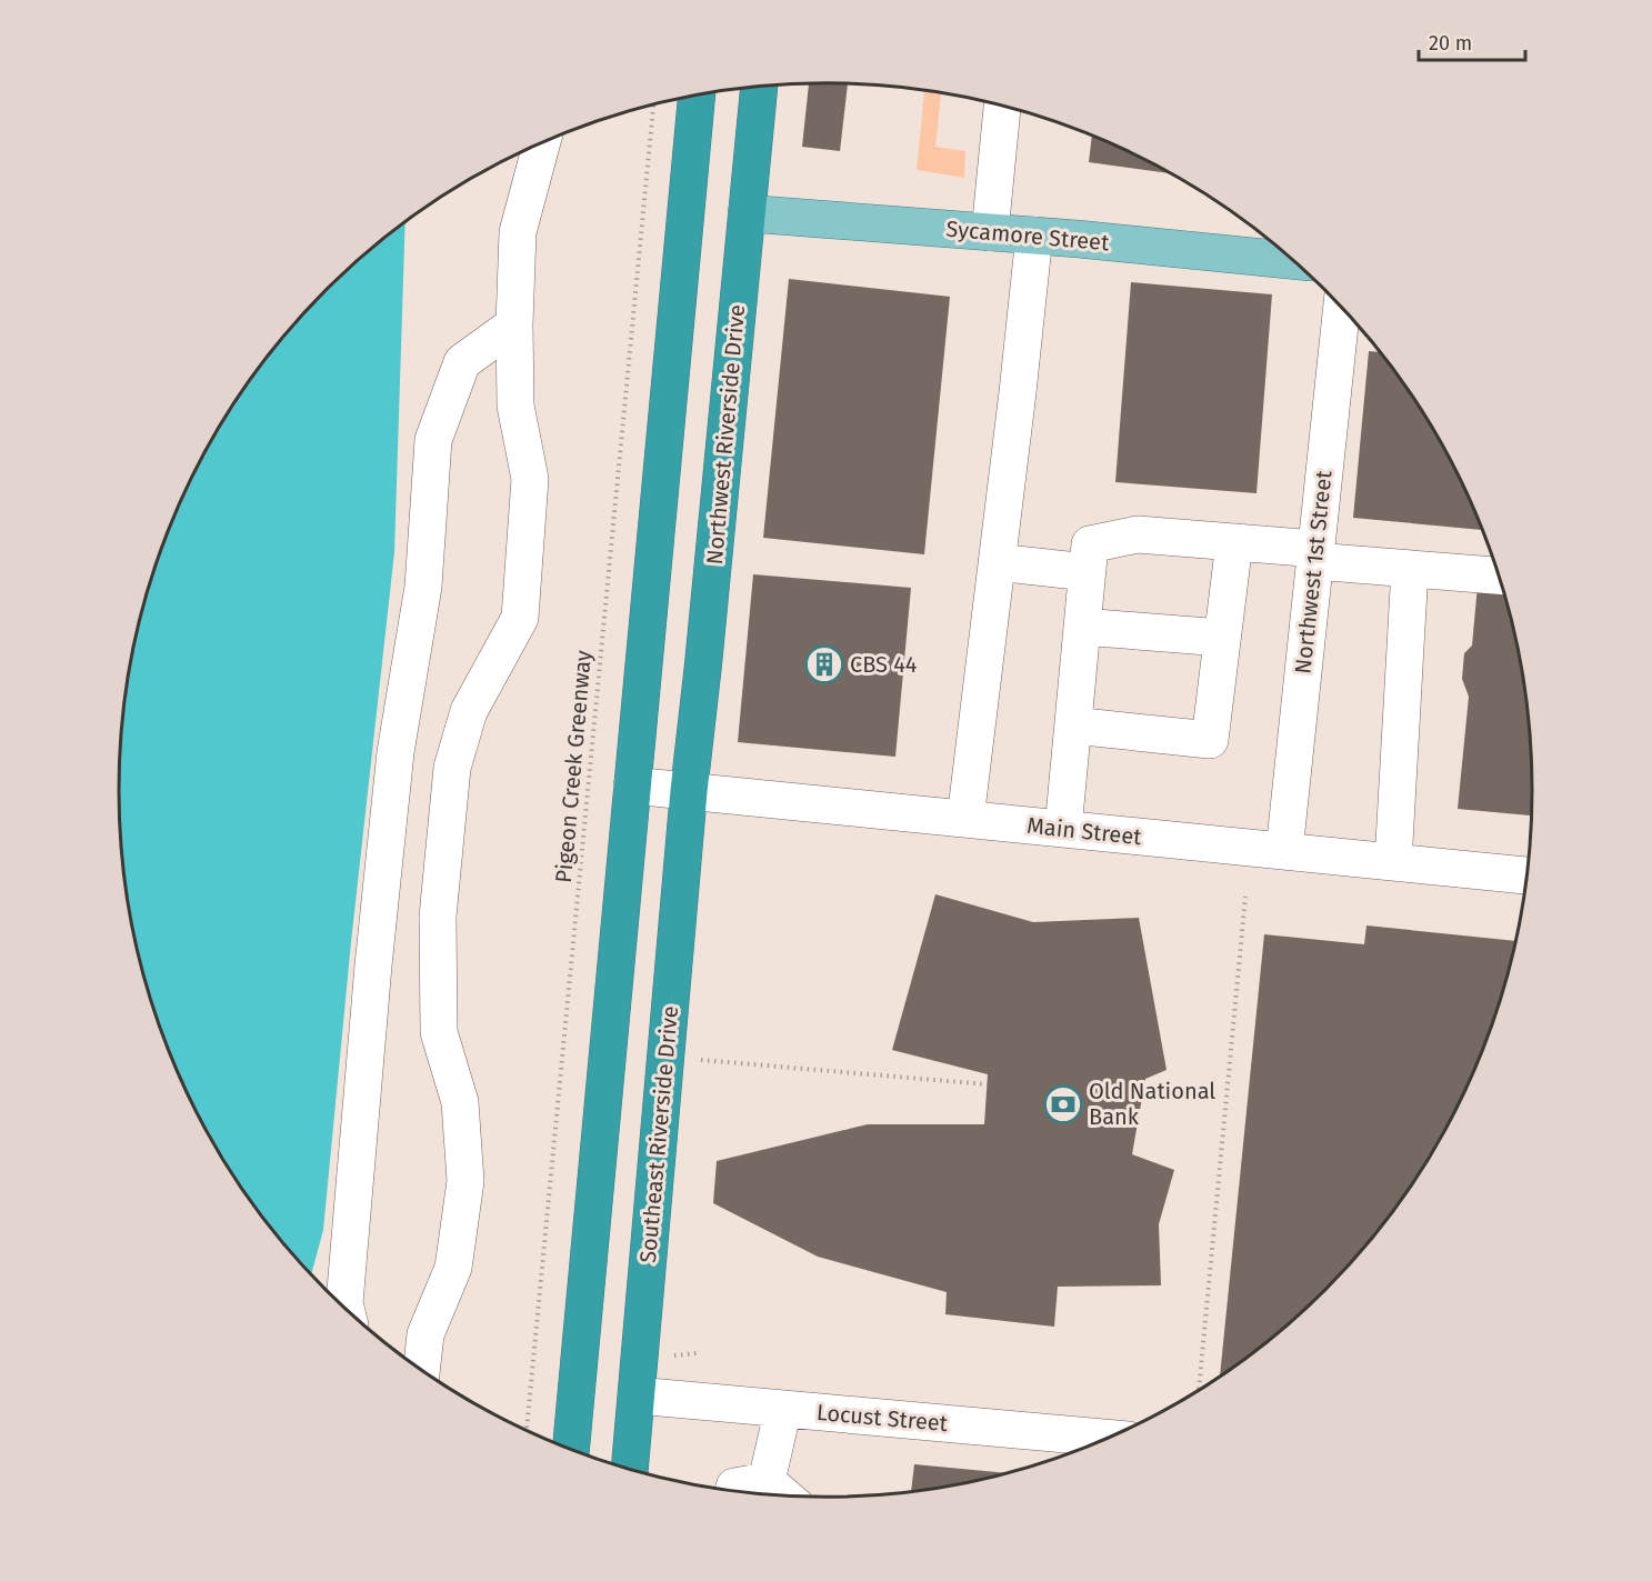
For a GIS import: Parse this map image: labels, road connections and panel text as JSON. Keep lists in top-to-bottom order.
{
  "streets": {
    "highway": ["Northwest Riverside Drive", "Southeast Riverside Drive"],
    "main road": ["Sycamore Street"],
    "street": ["Northwest 1st Street", "Main Street", "Locust Street"],
    "path": ["Pigeon Creek Greenway"]
  },
  "crossings": [
    ["Sycamore Street", "Northwest Riverside Drive"],
    ["Northwest Riverside Drive", "Main Street"],
    ["Northwest Riverside Drive", "Southeast Riverside Drive"],
    ["Northwest 1st Street", "Main Street"],
    ["Main Street", "Southeast Riverside Drive"],
    ["Southeast Riverside Drive", "Locust Street"]
  ],
  "places": {
    "building": ["CBS 44"],
    "bank": ["Old National Bank"]
  },
  "scale_bar": "20 m"
}
